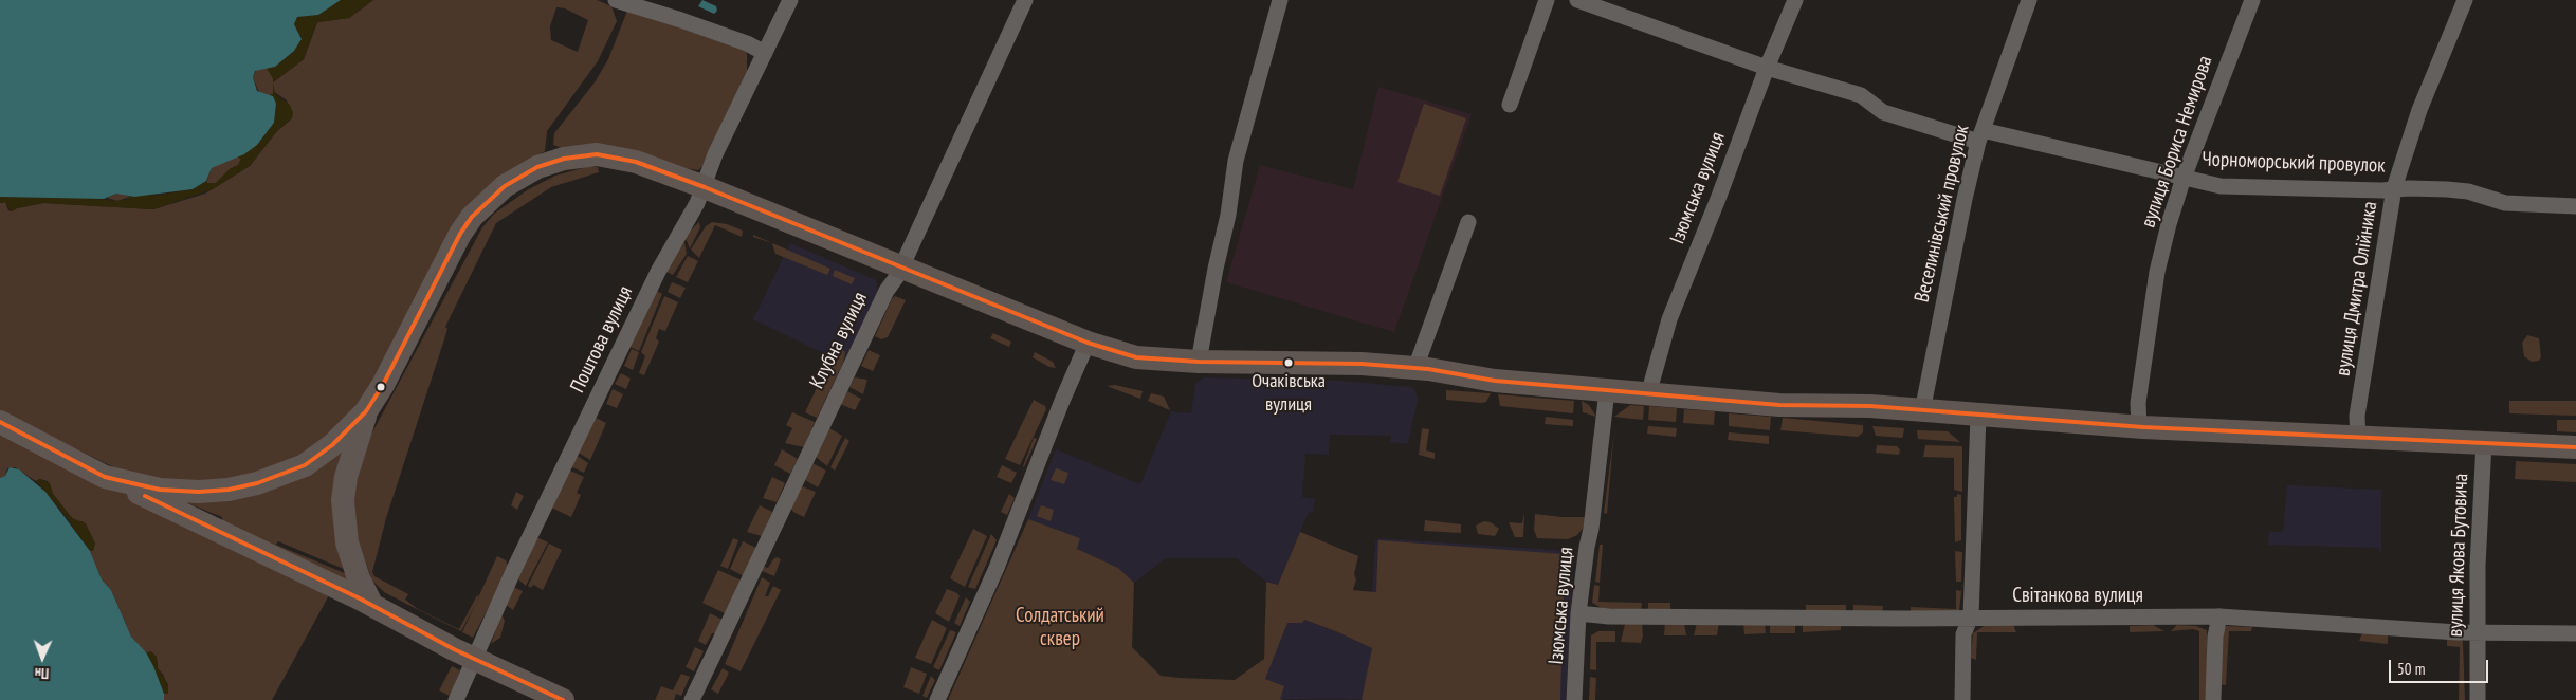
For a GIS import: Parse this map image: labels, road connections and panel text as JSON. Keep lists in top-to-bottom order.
{
  "streets": {
    "street": [
      "вулиця Бориса Немирова",
      "Чорноморський провулок",
      "Ізюмська вулиця",
      "Веселинівський провулок",
      "вулиця Дмитра Олійника",
      "Поштова вулиця",
      "Клубна вулиця",
      "вулиця Якова Бутовича",
      "Світанкова вулиця"
    ]
  },
  "crossings": [
    ["вулиця Бориса Немирова", "Чорноморський провулок"],
    ["Чорноморський провулок", "Ізюмська вулиця"],
    ["Чорноморський провулок", "Веселинівський провулок"],
    ["Чорноморський провулок", "вулиця Дмитра Олійника"],
    ["Ізюмська вулиця", "Світанкова вулиця"],
    ["вулиця Якова Бутовича", "Світанкова вулиця"]
  ],
  "parks": ["Солдатський сквер"],
  "places": ["Очаківська вулиця"],
  "scale_bar": "50 m",
  "north": "bottom"
}
